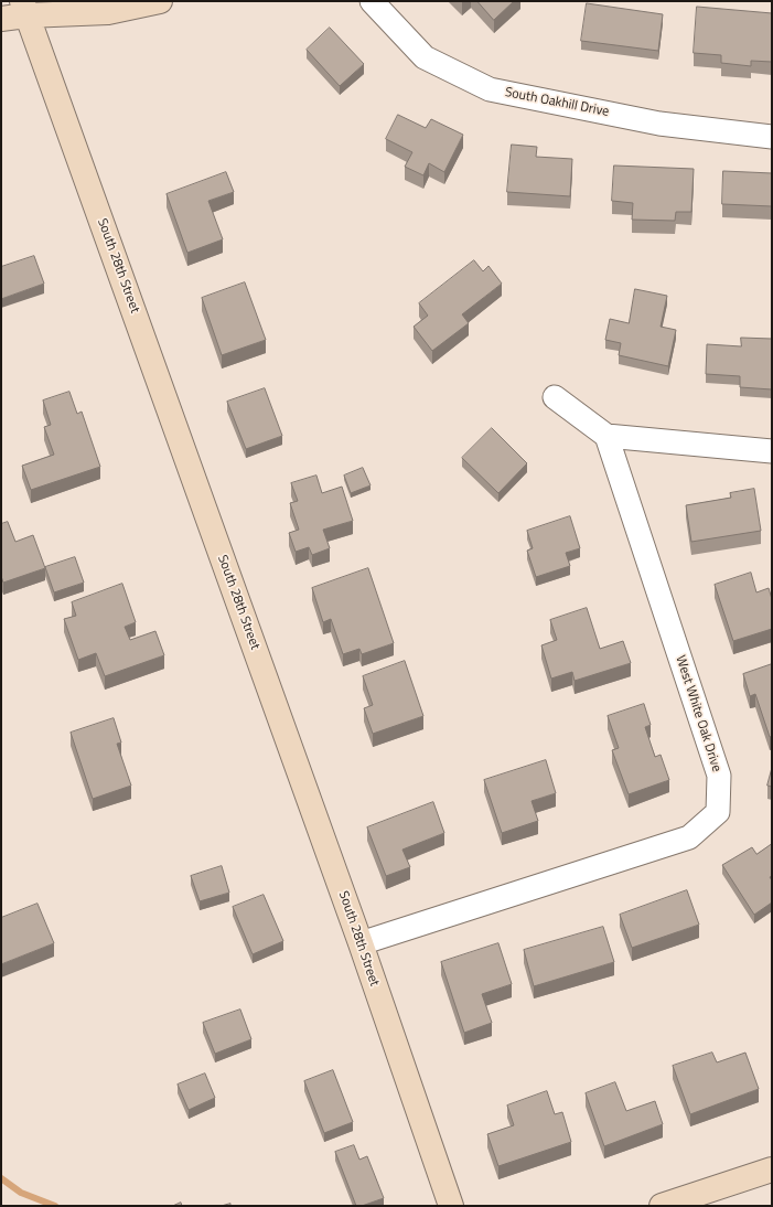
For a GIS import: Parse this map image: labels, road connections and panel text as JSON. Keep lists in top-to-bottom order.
{
  "streets": {
    "street": ["South Oakhill Drive", "South 28th Street", "West White Oak Drive"]
  },
  "crossings": [
    ["South 28th Street", "West White Oak Drive"]
  ]
}
